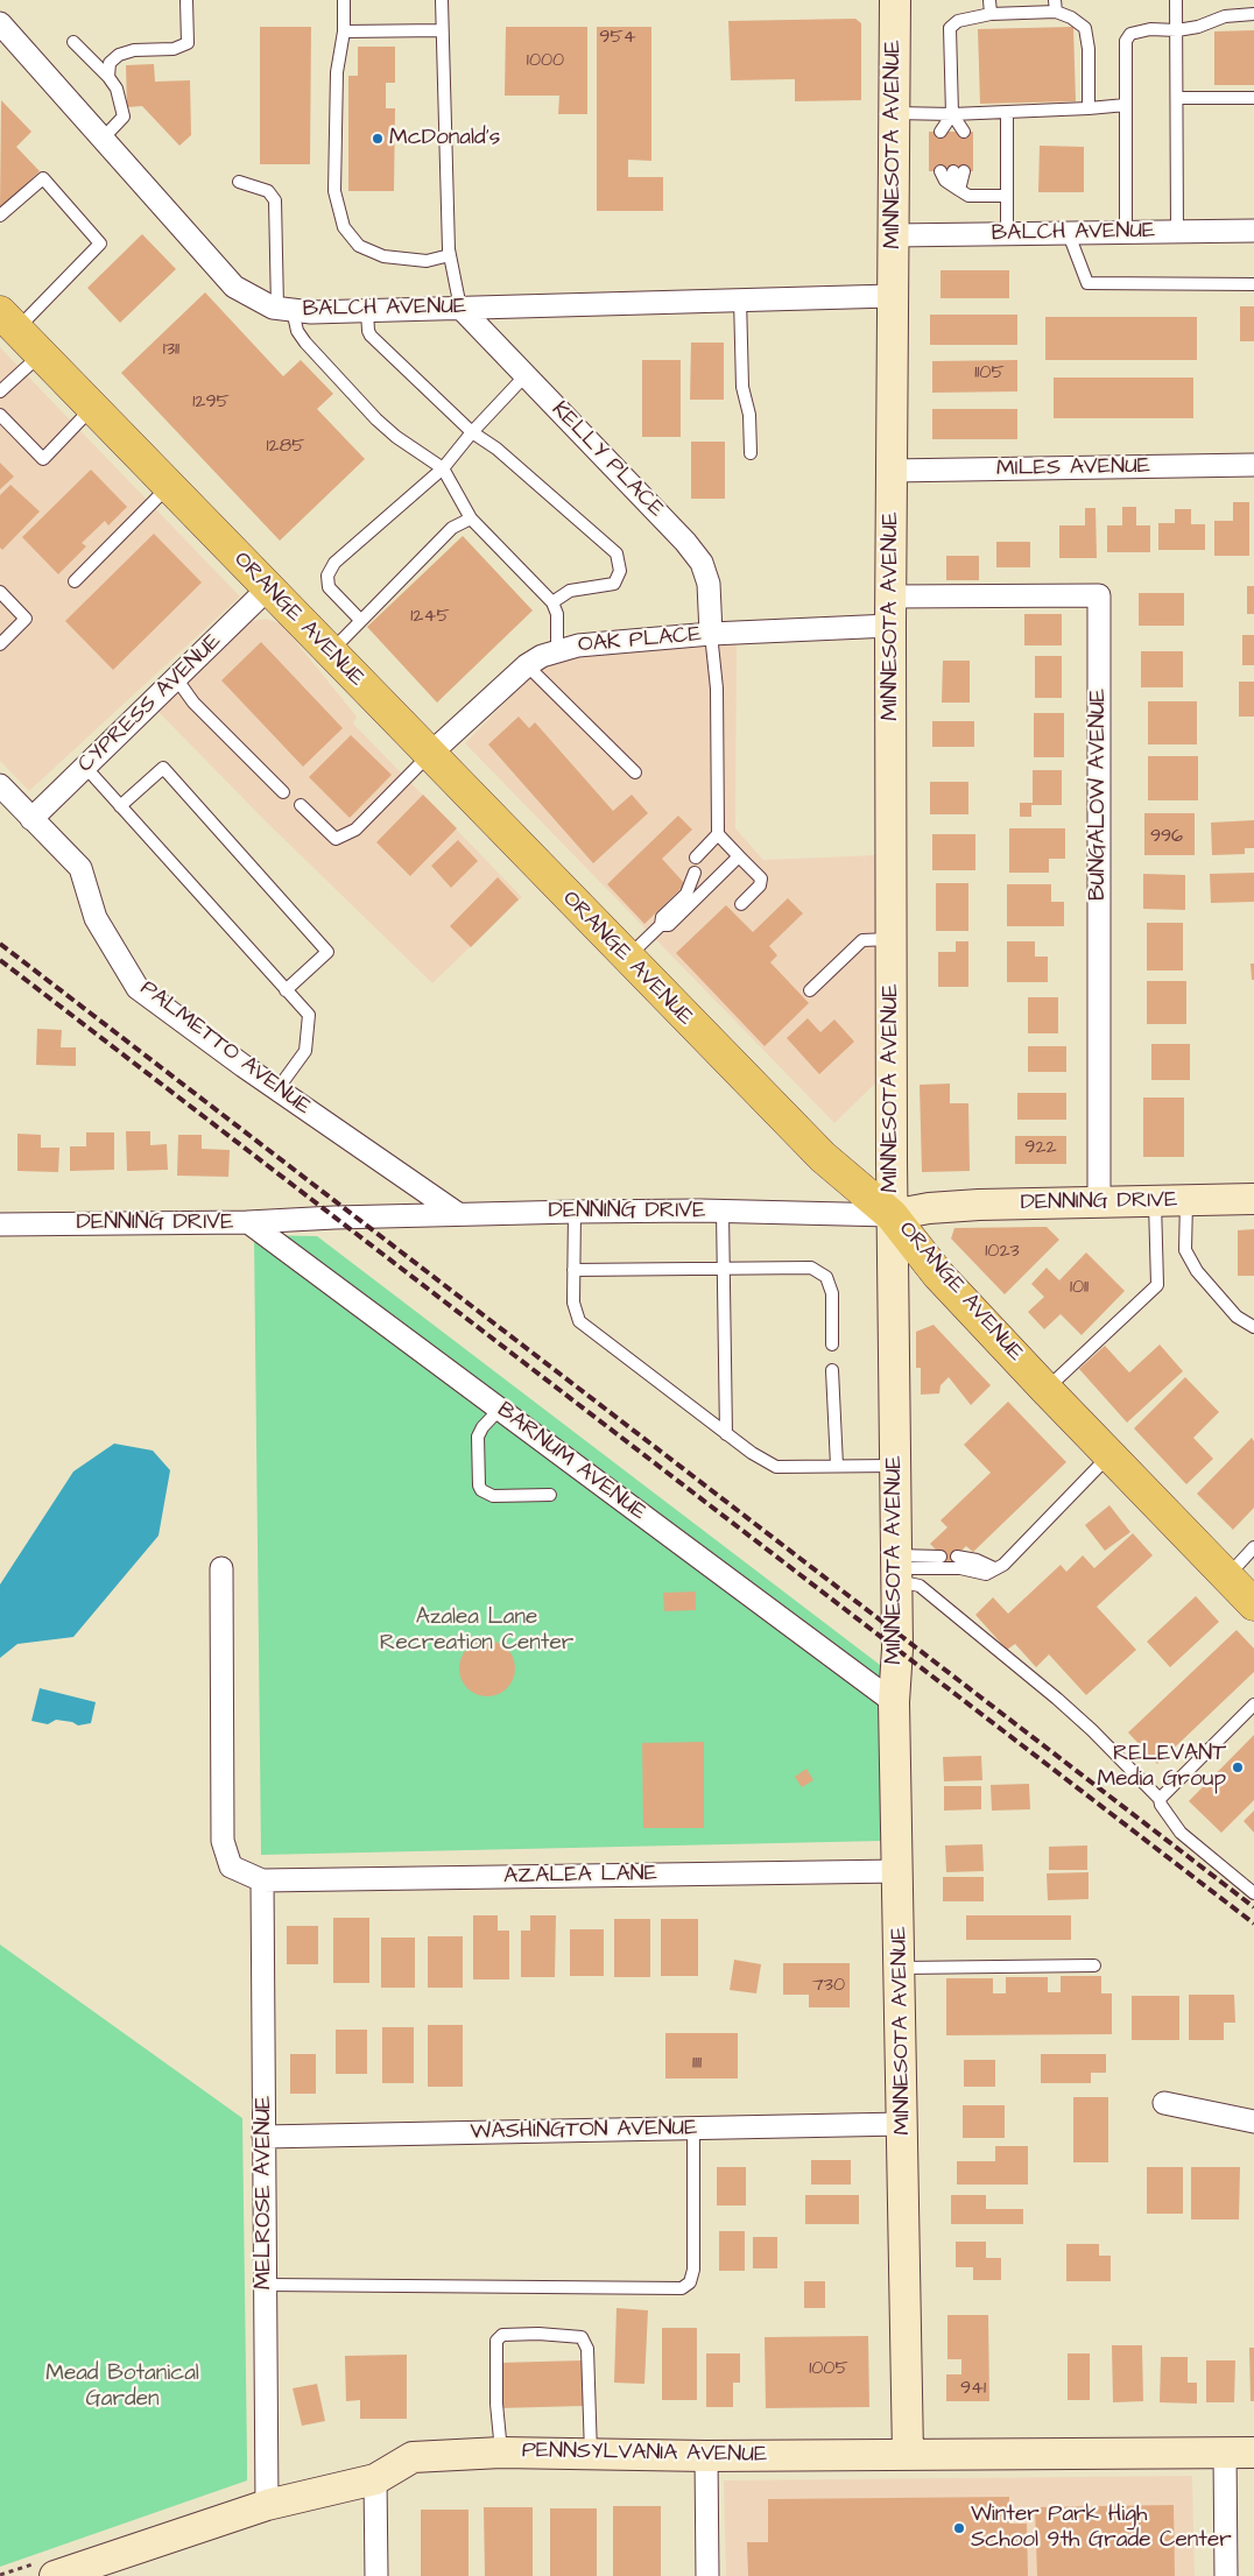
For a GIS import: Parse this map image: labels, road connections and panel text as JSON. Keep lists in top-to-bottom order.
{
  "streets": {
    "main road": ["ORANGE AVENUE"],
    "street": [
      "MINNESOTA AVENUE",
      "BALCH AVENUE",
      "KELLY PLACE",
      "MILES AVENUE",
      "OAK PLACE",
      "CYPRESS AVENUE",
      "BUNGALOW AVENUE",
      "PALMETTO AVENUE",
      "DENNING DRIVE",
      "BARNUM AVENUE",
      "AZALEA LANE",
      "WASHINGTON AVENUE",
      "MELROSE AVENUE",
      "PENNSYLVANIA AVENUE"
    ]
  },
  "crossings": [
    ["MINNESOTA AVENUE", "BALCH AVENUE"],
    ["MINNESOTA AVENUE", "MILES AVENUE"],
    ["MINNESOTA AVENUE", "ORANGE AVENUE"],
    ["MINNESOTA AVENUE", "OAK PLACE"],
    ["MINNESOTA AVENUE", "BUNGALOW AVENUE"],
    ["MINNESOTA AVENUE", "DENNING DRIVE"],
    ["MINNESOTA AVENUE", "BARNUM AVENUE"],
    ["MINNESOTA AVENUE", "AZALEA LANE"],
    ["MINNESOTA AVENUE", "WASHINGTON AVENUE"],
    ["MINNESOTA AVENUE", "PENNSYLVANIA AVENUE"],
    ["BALCH AVENUE", "KELLY PLACE"],
    ["KELLY PLACE", "OAK PLACE"],
    ["ORANGE AVENUE", "OAK PLACE"],
    ["ORANGE AVENUE", "CYPRESS AVENUE"],
    ["ORANGE AVENUE", "DENNING DRIVE"],
    ["OAK PLACE", "BUNGALOW AVENUE"],
    ["CYPRESS AVENUE", "PALMETTO AVENUE"],
    ["BUNGALOW AVENUE", "DENNING DRIVE"],
    ["PALMETTO AVENUE", "DENNING DRIVE"],
    ["DENNING DRIVE", "BARNUM AVENUE"],
    ["AZALEA LANE", "MELROSE AVENUE"],
    ["WASHINGTON AVENUE", "MELROSE AVENUE"],
    ["MELROSE AVENUE", "PENNSYLVANIA AVENUE"]
  ],
  "parks": ["Azalea Lane Recreation Center", "Mead Botanical Garden"],
  "places": ["McDonald's", "RELEVANT Media Group", "Winter Park High School 9th Grade Center"],
  "house_numbers": [
    "954",
    "1000",
    "1311",
    "1105",
    "1295",
    "1285",
    "1245",
    "996",
    "922",
    "1023",
    "1011",
    "730",
    "1111",
    "1005",
    "941"
  ]
}
